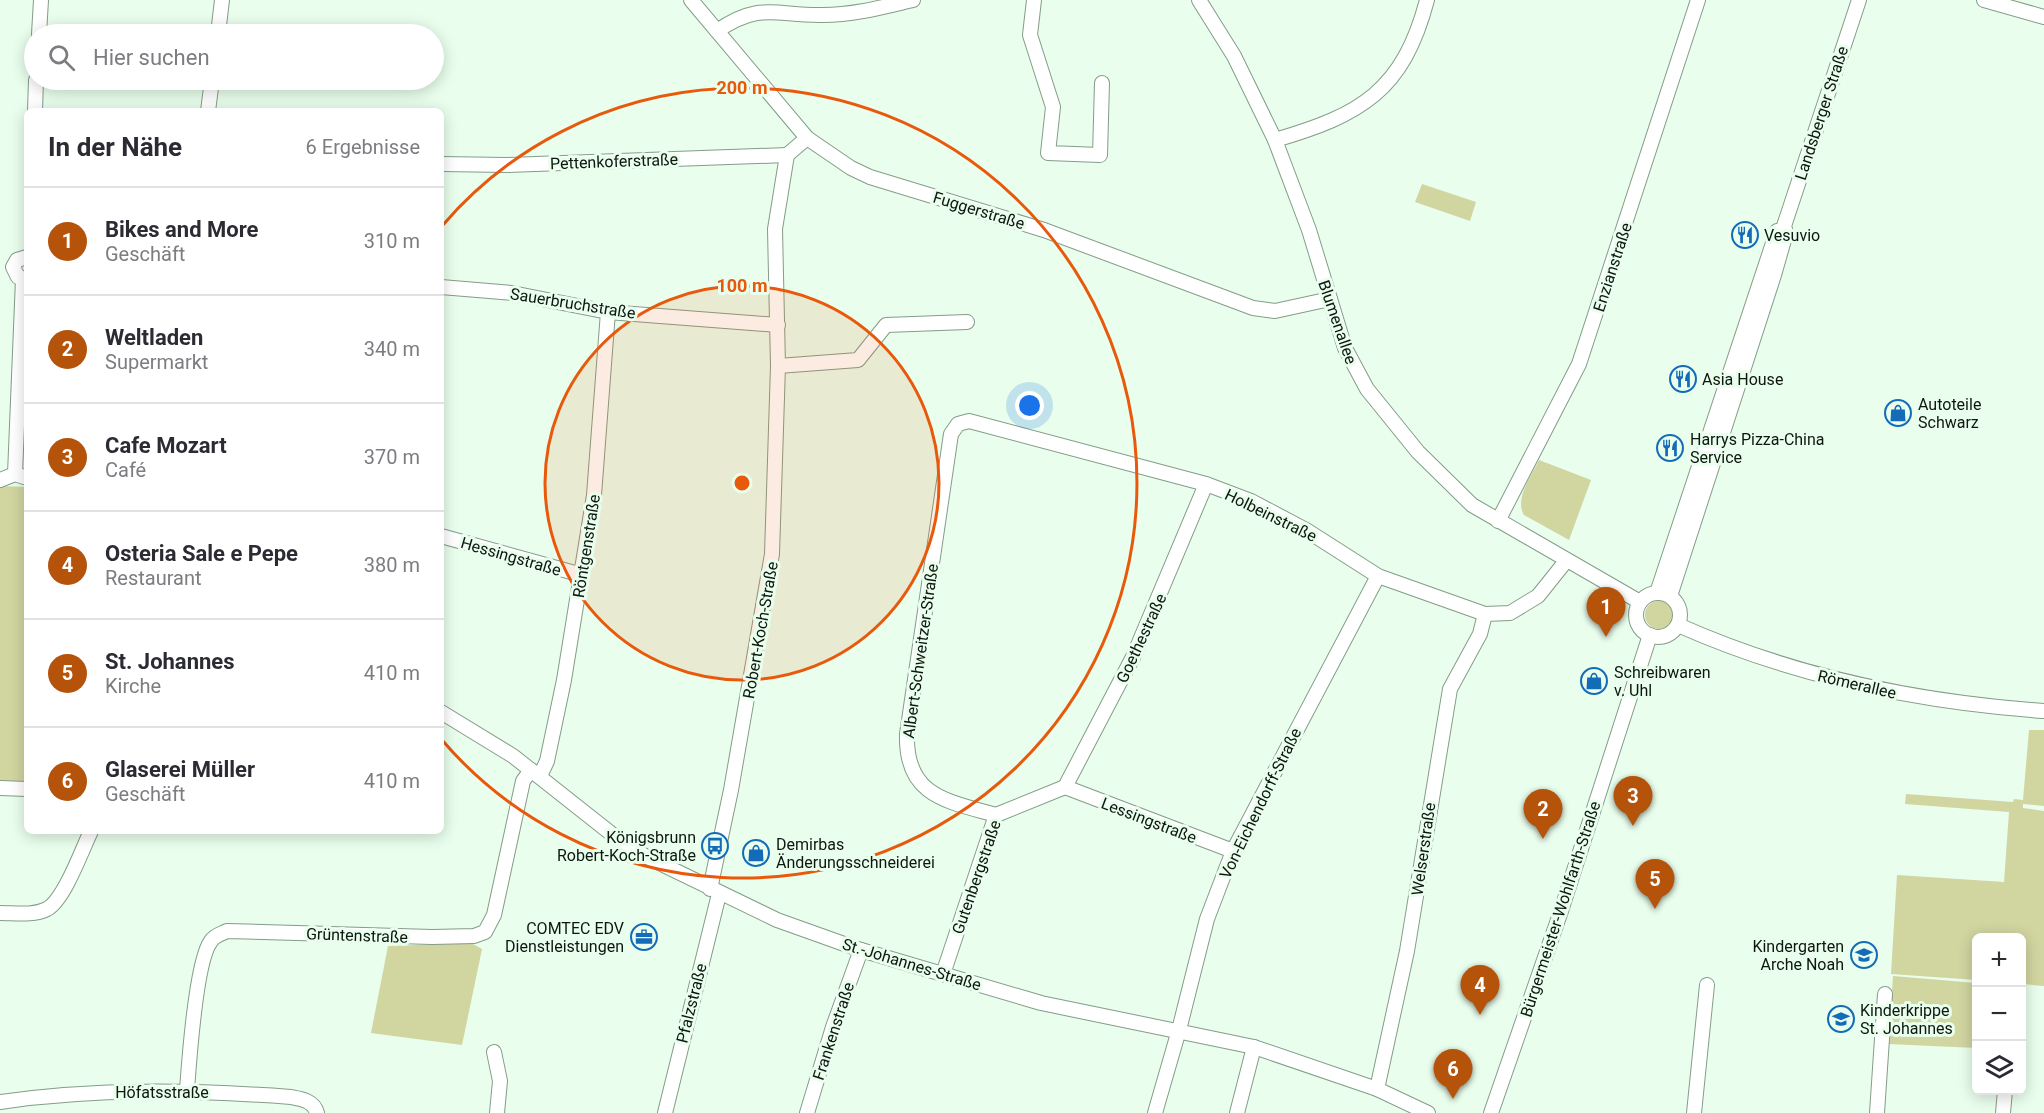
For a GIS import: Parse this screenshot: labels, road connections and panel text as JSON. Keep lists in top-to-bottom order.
{
  "streets": {
    "street": [
      "Landsberger Straße",
      "Pettenkoferstraße",
      "Fuggerstraße",
      "Enzianstraße",
      "Sauerbruchstraße",
      "Blumenallee",
      "Holbeinstraße",
      "Röntgenstraße",
      "Hessingstraße",
      "Robert-Koch-Straße",
      "Goethestraße",
      "Albert-Schweitzer-Straße",
      "Römerallee",
      "Von-Eichendorff-Straße",
      "Lessingstraße",
      "Welserstraße",
      "Gutenbergstraße",
      "Bürgermeister-Wohlfarth-Straße",
      "Grüntenstraße",
      "St.-Johannes-Straße",
      "Pfalzstraße",
      "Frankenstraße",
      "Höfatsstraße"
    ]
  },
  "crossings": [
    ["Landsberger Straße", "Blumenallee"],
    ["Landsberger Straße", "Römerallee"],
    ["Landsberger Straße", "Bürgermeister-Wohlfarth-Straße"],
    ["Pettenkoferstraße", "Robert-Koch-Straße"],
    ["Fuggerstraße", "Blumenallee"],
    ["Enzianstraße", "Blumenallee"],
    ["Sauerbruchstraße", "Röntgenstraße"],
    ["Sauerbruchstraße", "Robert-Koch-Straße"],
    ["Blumenallee", "Holbeinstraße"],
    ["Blumenallee", "Römerallee"],
    ["Blumenallee", "Bürgermeister-Wohlfarth-Straße"],
    ["Holbeinstraße", "Goethestraße"],
    ["Holbeinstraße", "Albert-Schweitzer-Straße"],
    ["Holbeinstraße", "Von-Eichendorff-Straße"],
    ["Holbeinstraße", "Welserstraße"],
    ["Röntgenstraße", "Hessingstraße"],
    ["Röntgenstraße", "Grüntenstraße"],
    ["Röntgenstraße", "St.-Johannes-Straße"],
    ["Robert-Koch-Straße", "St.-Johannes-Straße"],
    ["Robert-Koch-Straße", "Pfalzstraße"],
    ["Goethestraße", "Lessingstraße"],
    ["Goethestraße", "Gutenbergstraße"],
    ["Albert-Schweitzer-Straße", "Gutenbergstraße"],
    ["Römerallee", "Bürgermeister-Wohlfarth-Straße"],
    ["Von-Eichendorff-Straße", "Lessingstraße"],
    ["Von-Eichendorff-Straße", "St.-Johannes-Straße"],
    ["Lessingstraße", "Gutenbergstraße"],
    ["Welserstraße", "St.-Johannes-Straße"],
    ["Gutenbergstraße", "St.-Johannes-Straße"],
    ["Grüntenstraße", "St.-Johannes-Straße"],
    ["Grüntenstraße", "Höfatsstraße"],
    ["St.-Johannes-Straße", "Pfalzstraße"],
    ["St.-Johannes-Straße", "Frankenstraße"]
  ],
  "places": {
    "restaurant": ["Vesuvio", "Asia House", "Harrys Pizza-China Service"],
    "shop": ["Autoteile Schwarz", "Schreibwaren v. Uhl", "Demirbas Änderungsschneiderei"],
    "bus stop": ["Königsbrunn Robert-Koch-Straße"],
    "office": ["COMTEC EDV Dienstleistungen"],
    "school or university": ["Kindergarten Arche Noah", "Kinderkrippe St. Johannes"]
  },
  "page": {
    "search": "Hier suchen",
    "heading": ["In der Nähe", "6 Ergebnisse"],
    "list": [
      {
        "mark": "1",
        "name": "Bikes and More",
        "note": "Geschäft",
        "value": "310 m"
      },
      {
        "mark": "2",
        "name": "Weltladen",
        "note": "Supermarkt",
        "value": "340 m"
      },
      {
        "mark": "3",
        "name": "Cafe Mozart",
        "note": "Café",
        "value": "370 m"
      },
      {
        "mark": "4",
        "name": "Osteria Sale e Pepe",
        "note": "Restaurant",
        "value": "380 m"
      },
      {
        "mark": "5",
        "name": "St. Johannes",
        "note": "Kirche",
        "value": "410 m"
      },
      {
        "mark": "6",
        "name": "Glaserei Müller",
        "note": "Geschäft",
        "value": "410 m"
      }
    ],
    "pins": [
      "1",
      "3",
      "2",
      "5",
      "4",
      "6"
    ],
    "map_buttons": ["+", "−"]
  },
  "rings": ["200 m", "100 m"]
}
